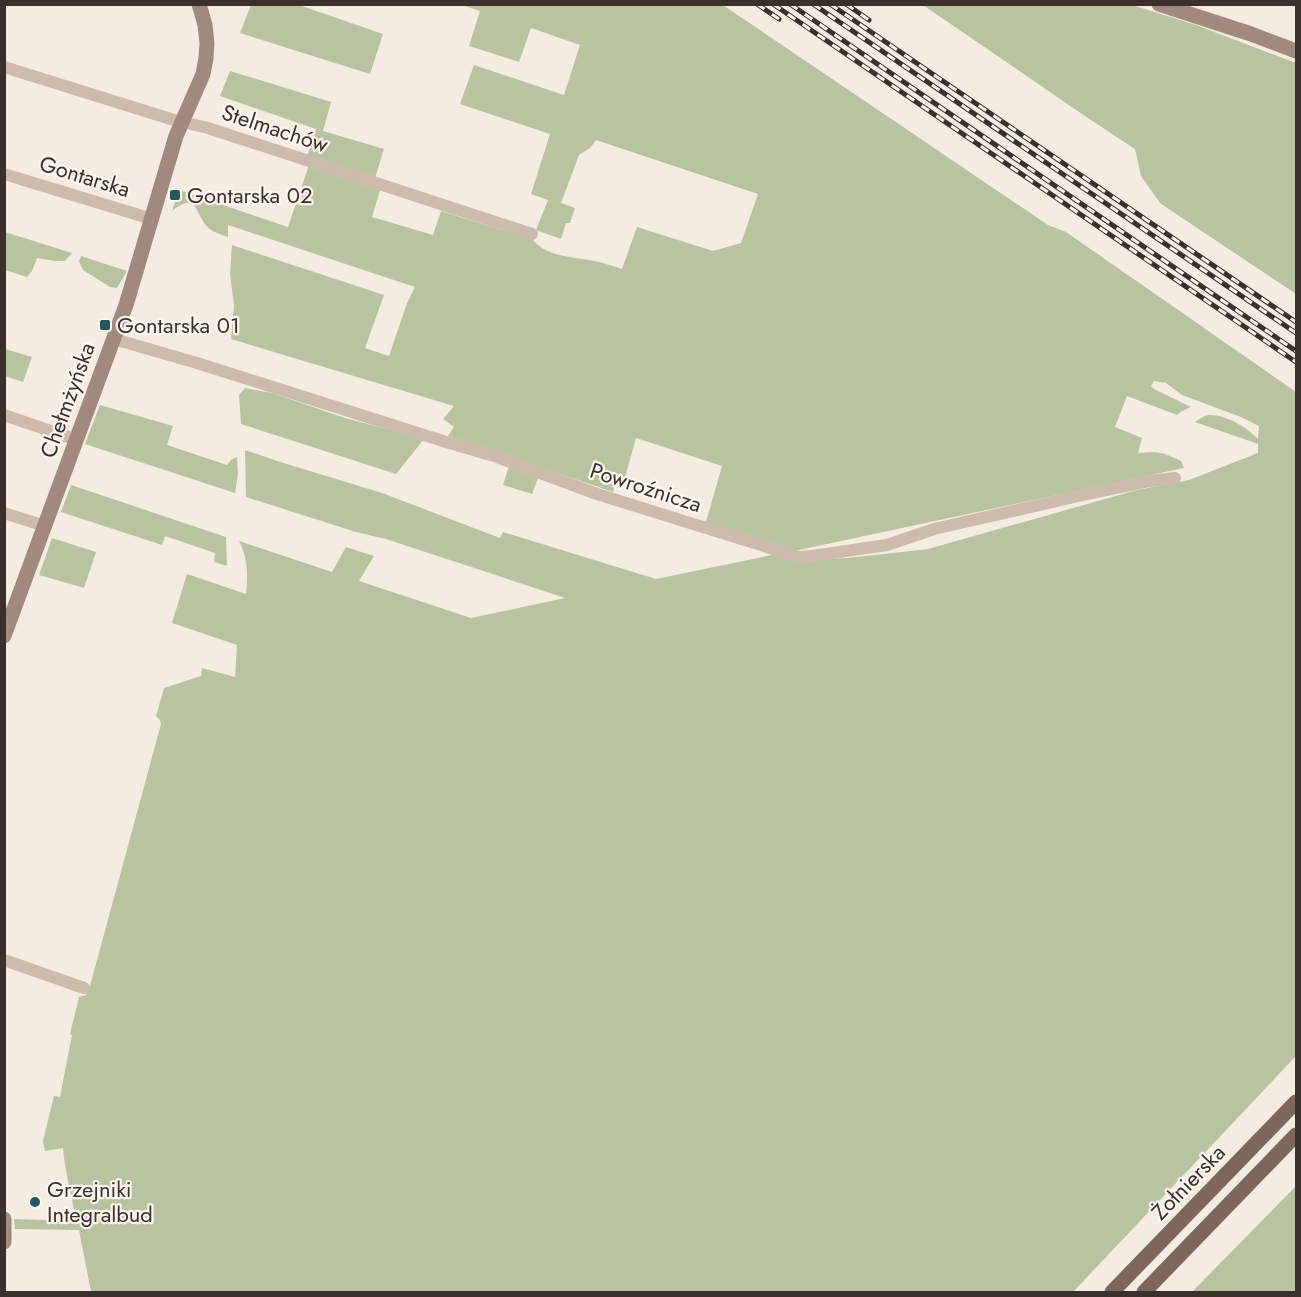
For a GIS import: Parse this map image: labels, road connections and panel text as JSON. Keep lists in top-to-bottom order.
{
  "streets": {
    "main road": ["Żołnierska"],
    "street": [
      "Stelmachów",
      "Gontarska",
      "Chełmżyńska",
      "Powroźnicza"
    ]
  },
  "crossings": [
    ["Stelmachów", "Chełmżyńska"],
    ["Gontarska", "Chełmżyńska"],
    ["Chełmżyńska", "Powroźnicza"]
  ],
  "places": {
    "transit": ["Gontarska 02", "Gontarska 01"],
    "other": ["Grzejniki Integralbud"]
  }
}
